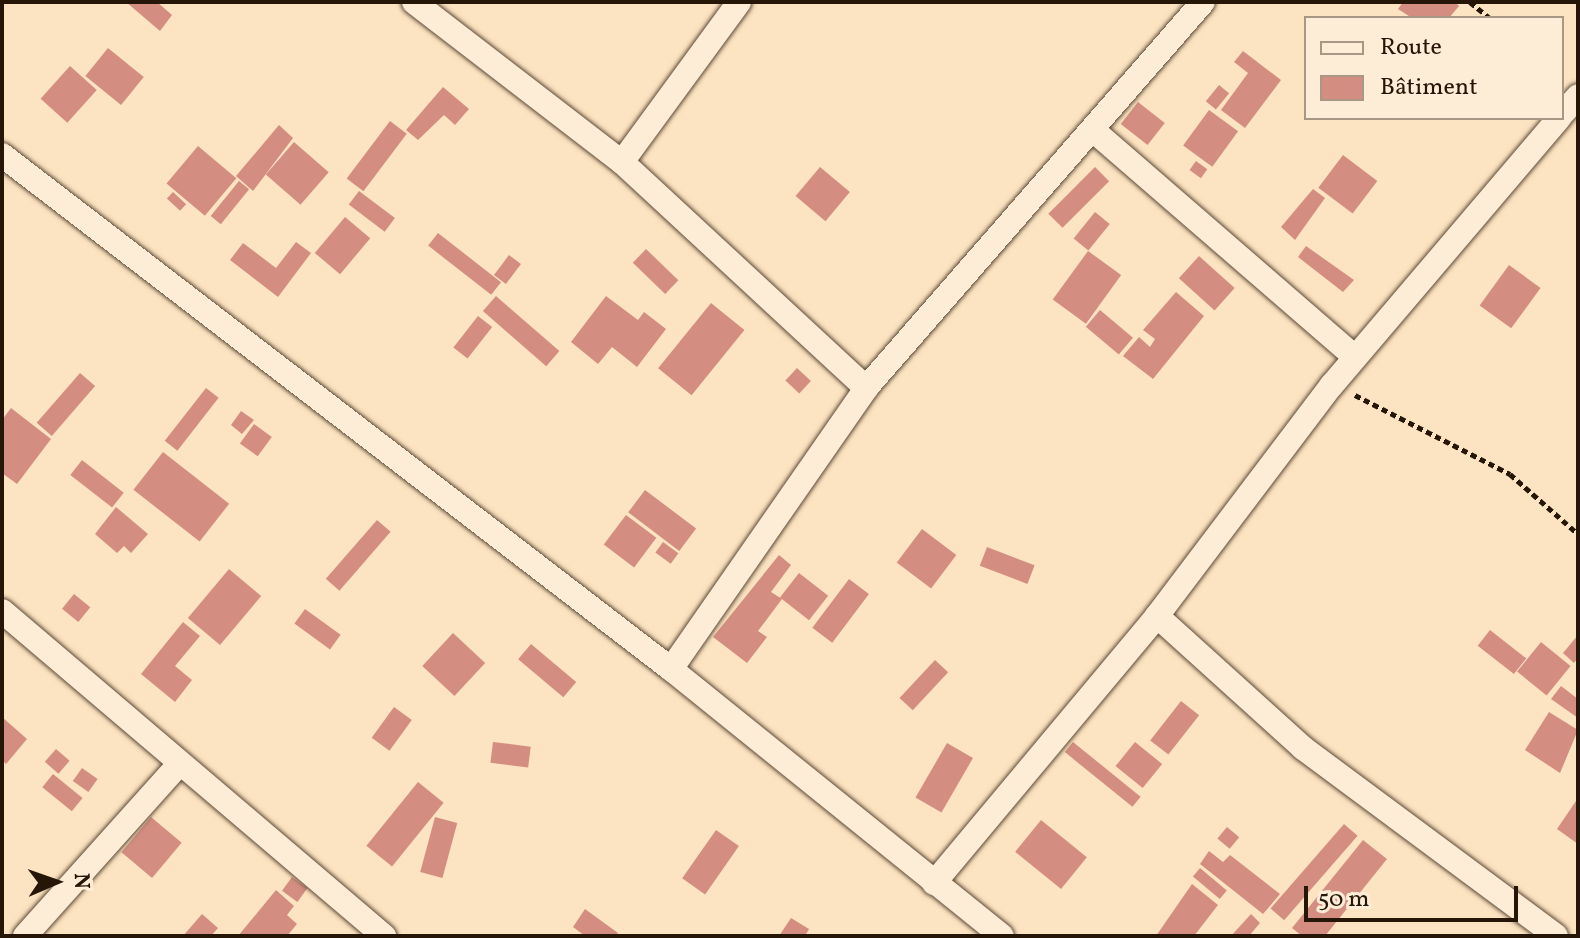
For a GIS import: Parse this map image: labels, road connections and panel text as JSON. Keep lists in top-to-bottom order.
{
  "legend": ["Route", "Bâtiment"],
  "scale_bar": "50 m",
  "north": "right"
}
